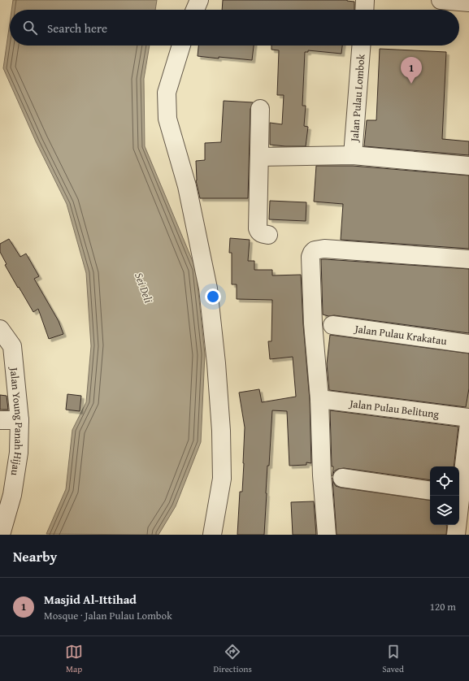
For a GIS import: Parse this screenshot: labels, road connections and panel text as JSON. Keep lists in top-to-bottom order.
{
  "streets": {
    "street": [
      "Jalan Pulau Lombok",
      "Jalan Pulau Krakatau",
      "Jalan Pulau Belitung",
      "Jalan Young Panah Hijau"
    ]
  },
  "water": ["Sei Deli"],
  "page": {
    "search": "Search here",
    "pins": "1",
    "heading": "Nearby",
    "list": [
      {
        "mark": "1",
        "name": "Masjid Al-Ittihad",
        "note": "Mosque · Jalan Pulau Lombok",
        "value": "120 m"
      }
    ],
    "nav": ["Map", "Directions", "Saved"]
  }
}
